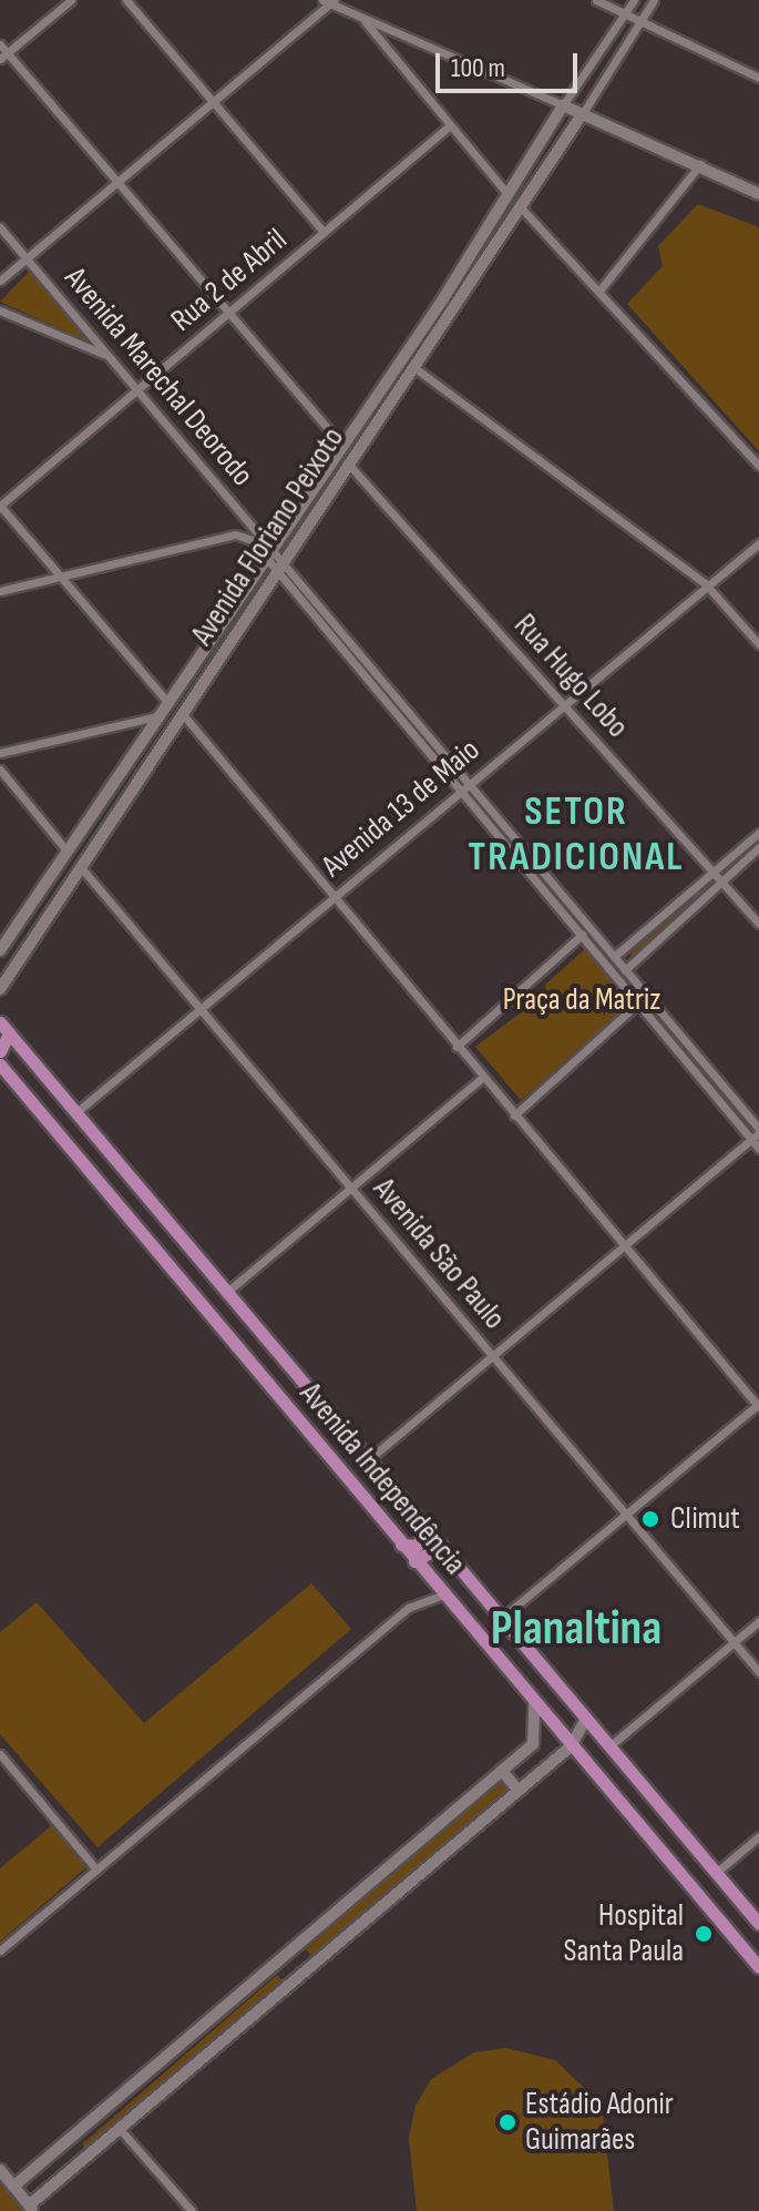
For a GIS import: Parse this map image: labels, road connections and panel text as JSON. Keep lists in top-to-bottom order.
{
  "streets": {
    "main road": ["Avenida Independência"],
    "street": [
      "Rua 2 de Abril",
      "Avenida Marechal Deorodo",
      "Avenida Floriano Peixoto",
      "Rua Hugo Lobo",
      "Avenida 13 de Maio",
      "Avenida São Paulo"
    ]
  },
  "crossings": [
    ["Rua 2 de Abril", "Avenida Marechal Deorodo"],
    ["Avenida Marechal Deorodo", "Avenida Floriano Peixoto"],
    ["Avenida Marechal Deorodo", "Avenida 13 de Maio"],
    ["Avenida Floriano Peixoto", "Rua Hugo Lobo"],
    ["Avenida Floriano Peixoto", "Avenida São Paulo"],
    ["Rua Hugo Lobo", "Avenida 13 de Maio"],
    ["Avenida 13 de Maio", "Avenida São Paulo"],
    ["Avenida 13 de Maio", "Avenida Independência"]
  ],
  "districts": ["SETOR TRADICIONAL", "Planaltina"],
  "parks": ["Praça da Matriz"],
  "places": ["Climut", "Hospital Santa Paula", "Estádio Adonir Guimarães"],
  "scale_bar": "100 m"
}
